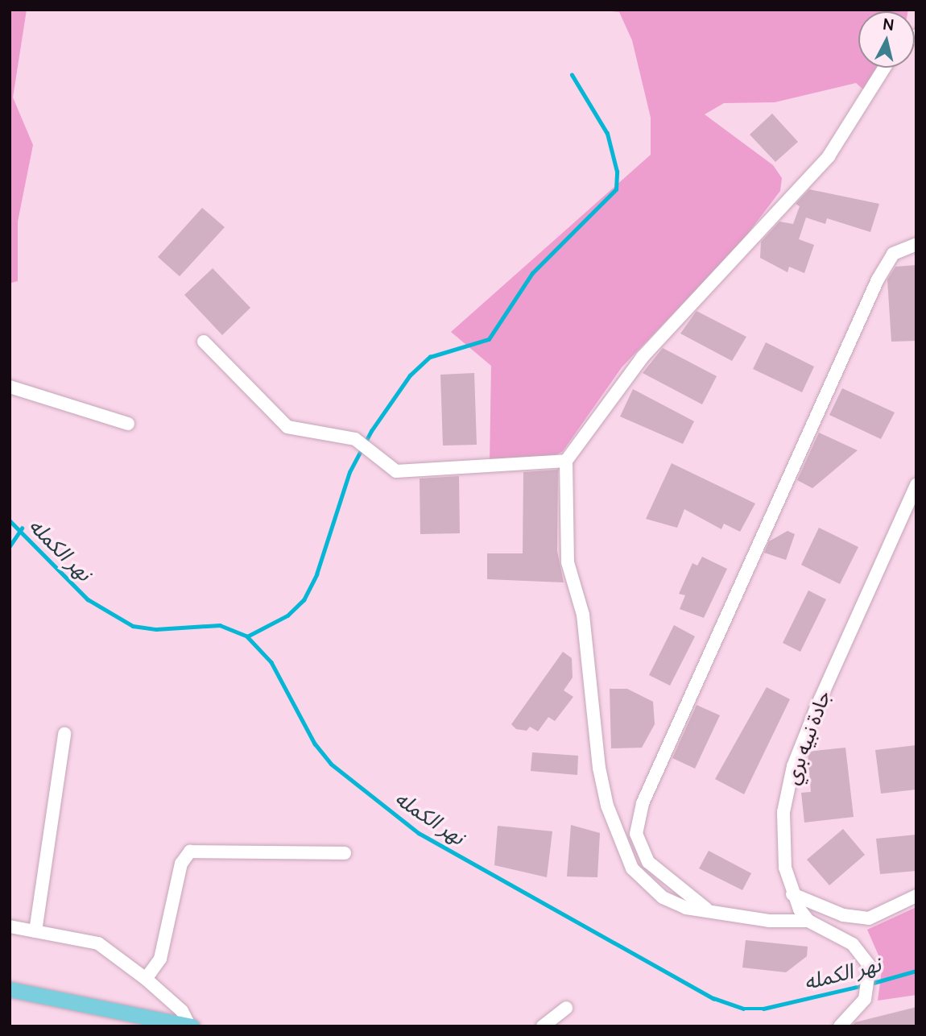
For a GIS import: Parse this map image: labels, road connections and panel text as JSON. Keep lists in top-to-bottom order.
{
  "streets": {
    "street": ["جادة نبيه بري"]
  },
  "water": ["نهر الكمله"],
  "north": "top"
}
